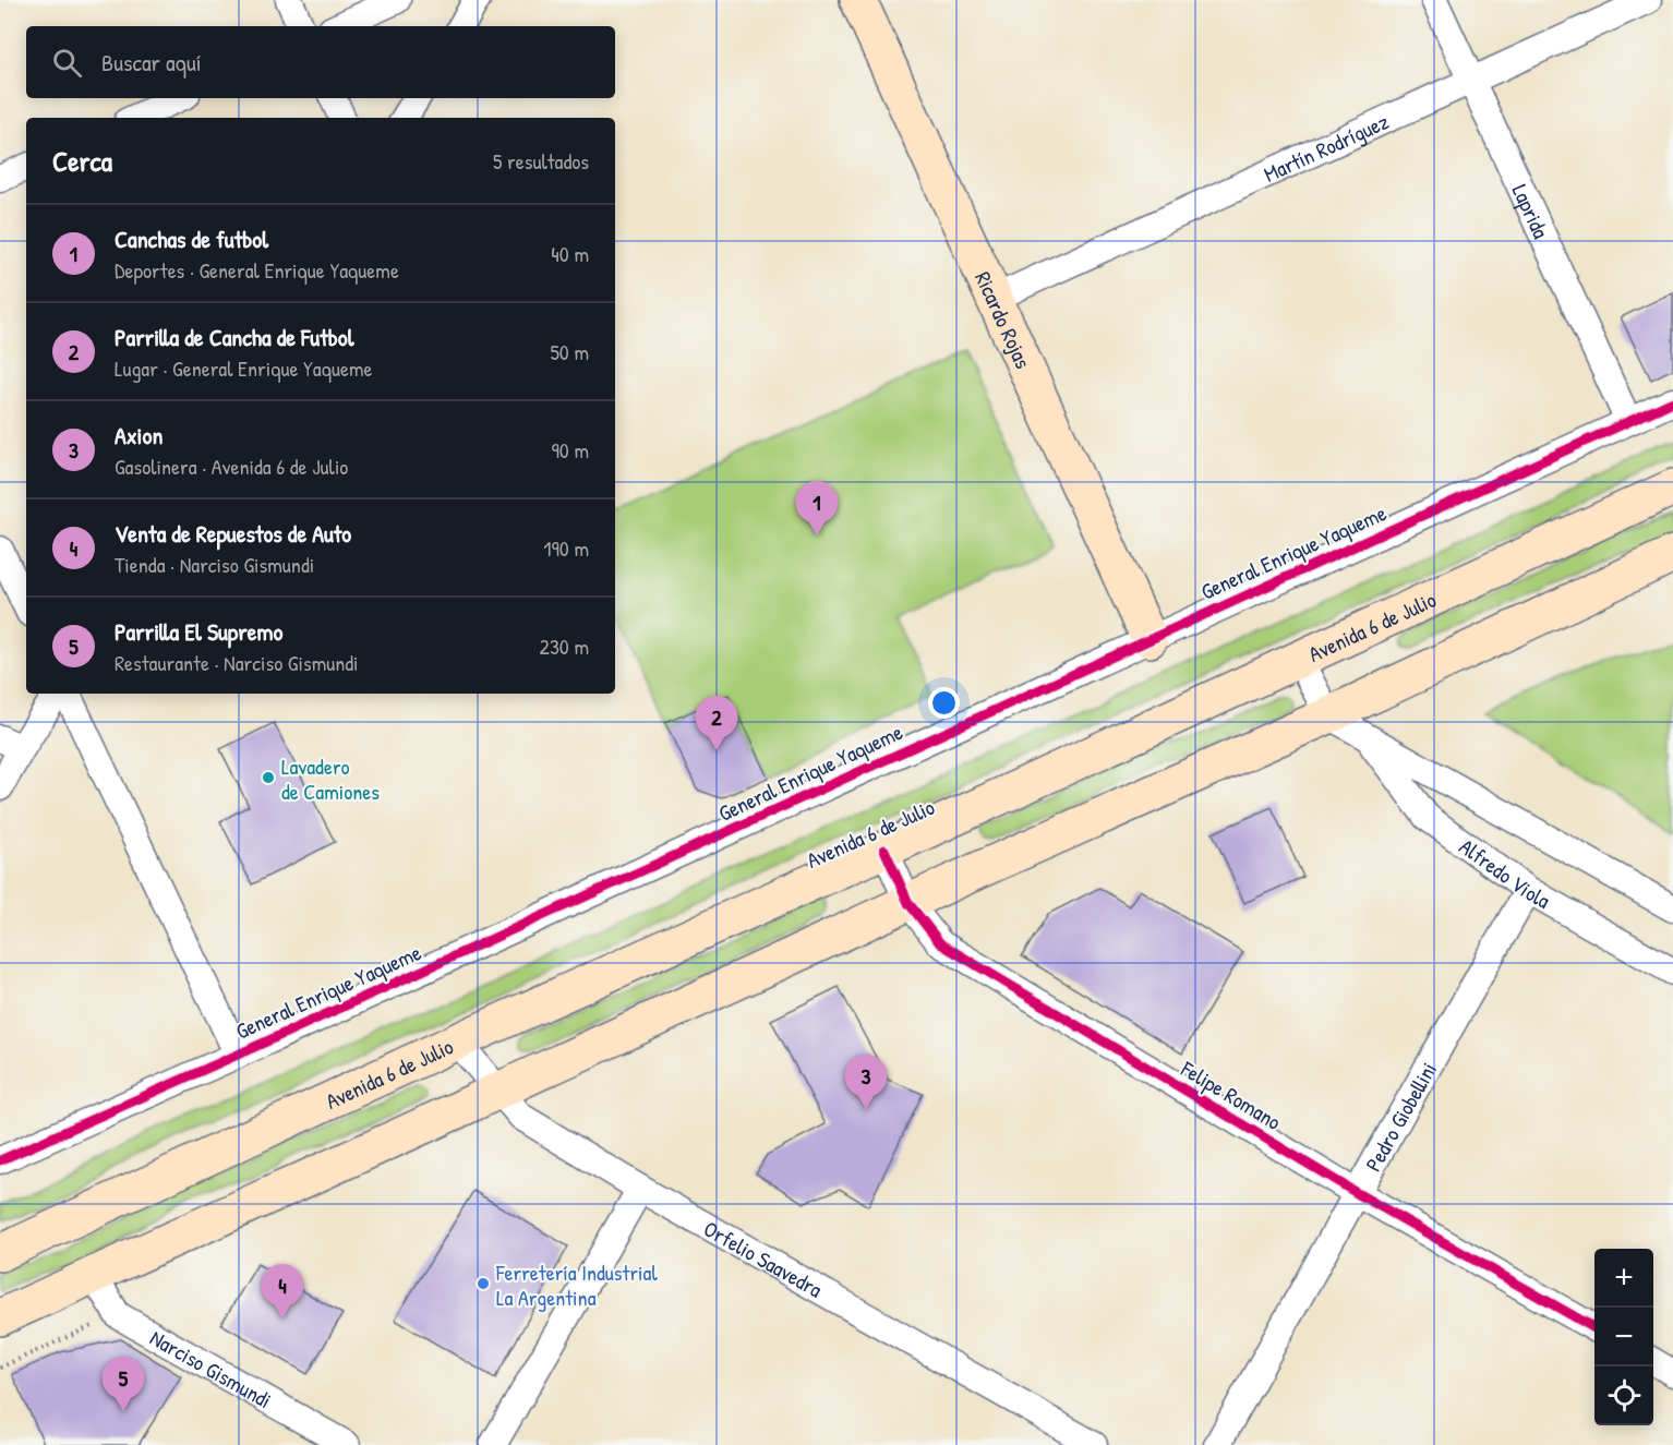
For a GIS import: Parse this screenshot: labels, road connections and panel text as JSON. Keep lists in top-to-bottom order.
{
  "streets": {
    "main road": ["Ricardo Rojas", "Avenida 6 de Julio"],
    "street": [
      "Martín Rodríguez",
      "Laprida",
      "General Enrique Yaqueme",
      "Alfredo Viola",
      "Felipe Romano",
      "Pedro Giobellini",
      "Orfelio Saavedra",
      "Narciso Gismundi"
    ]
  },
  "crossings": [
    ["Martín Rodríguez", "Laprida"],
    ["Martín Rodríguez", "Ricardo Rojas"],
    ["Laprida", "General Enrique Yaqueme"],
    ["Ricardo Rojas", "General Enrique Yaqueme"],
    ["Avenida 6 de Julio", "Felipe Romano"],
    ["Avenida 6 de Julio", "Orfelio Saavedra"],
    ["Alfredo Viola", "Pedro Giobellini"],
    ["Felipe Romano", "Pedro Giobellini"]
  ],
  "places": ["Lavadero de Camiones", "Ferretería Industrial La Argentina"],
  "page": {
    "search": "Buscar aquí",
    "heading": ["Cerca", "5 resultados"],
    "list": [
      {
        "mark": "1",
        "name": "Canchas de futbol",
        "note": "Deportes · General Enrique Yaqueme",
        "value": "40 m"
      },
      {
        "mark": "2",
        "name": "Parrilla de Cancha de Futbol",
        "note": "Lugar · General Enrique Yaqueme",
        "value": "50 m"
      },
      {
        "mark": "3",
        "name": "Axion",
        "note": "Gasolinera · Avenida 6 de Julio",
        "value": "90 m"
      },
      {
        "mark": "4",
        "name": "Venta de Repuestos de Auto",
        "note": "Tienda · Narciso Gismundi",
        "value": "190 m"
      },
      {
        "mark": "5",
        "name": "Parrilla El Supremo",
        "note": "Restaurante · Narciso Gismundi",
        "value": "230 m"
      }
    ],
    "pins": [
      "1",
      "2",
      "3",
      "4",
      "5"
    ],
    "map_buttons": ["+", "−"]
  }
}
